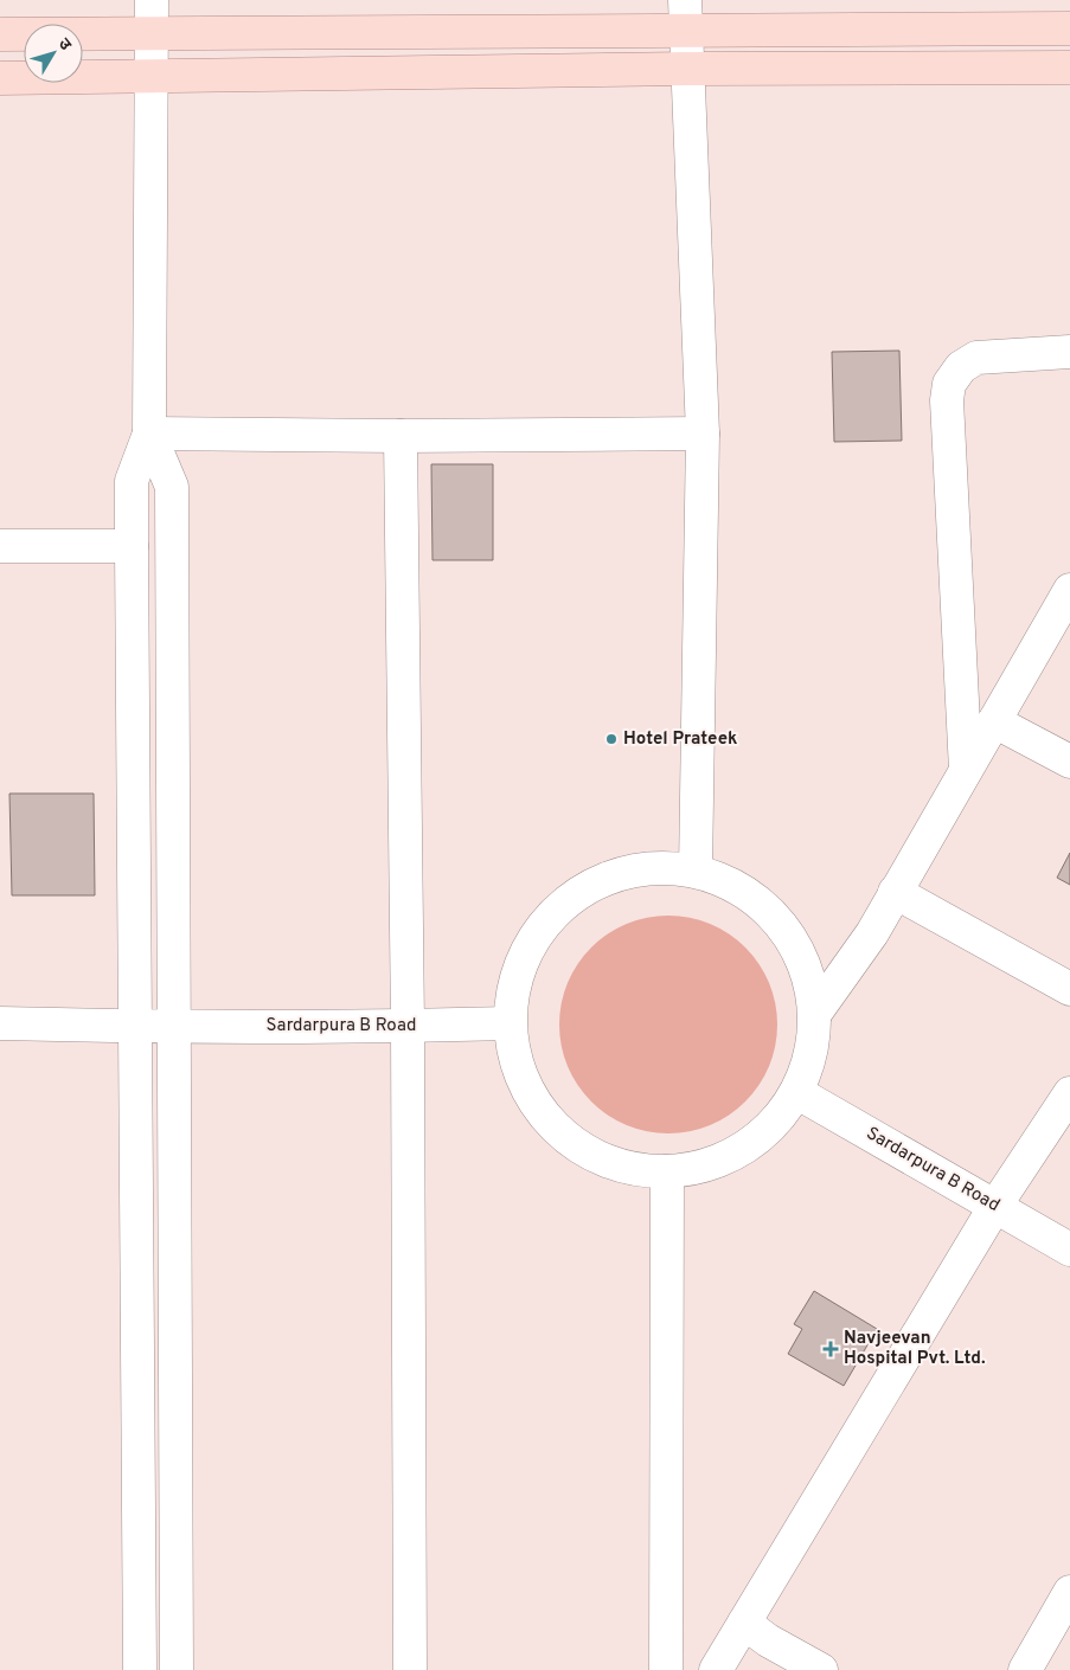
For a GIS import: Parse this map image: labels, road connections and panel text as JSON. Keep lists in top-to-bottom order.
{
  "streets": {
    "street": ["Sardarpura B Road"]
  },
  "places": {
    "other": ["Hotel Prateek"],
    "health": ["Navjeevan Hospital Pvt. Ltd."]
  },
  "north": "top right"
}
